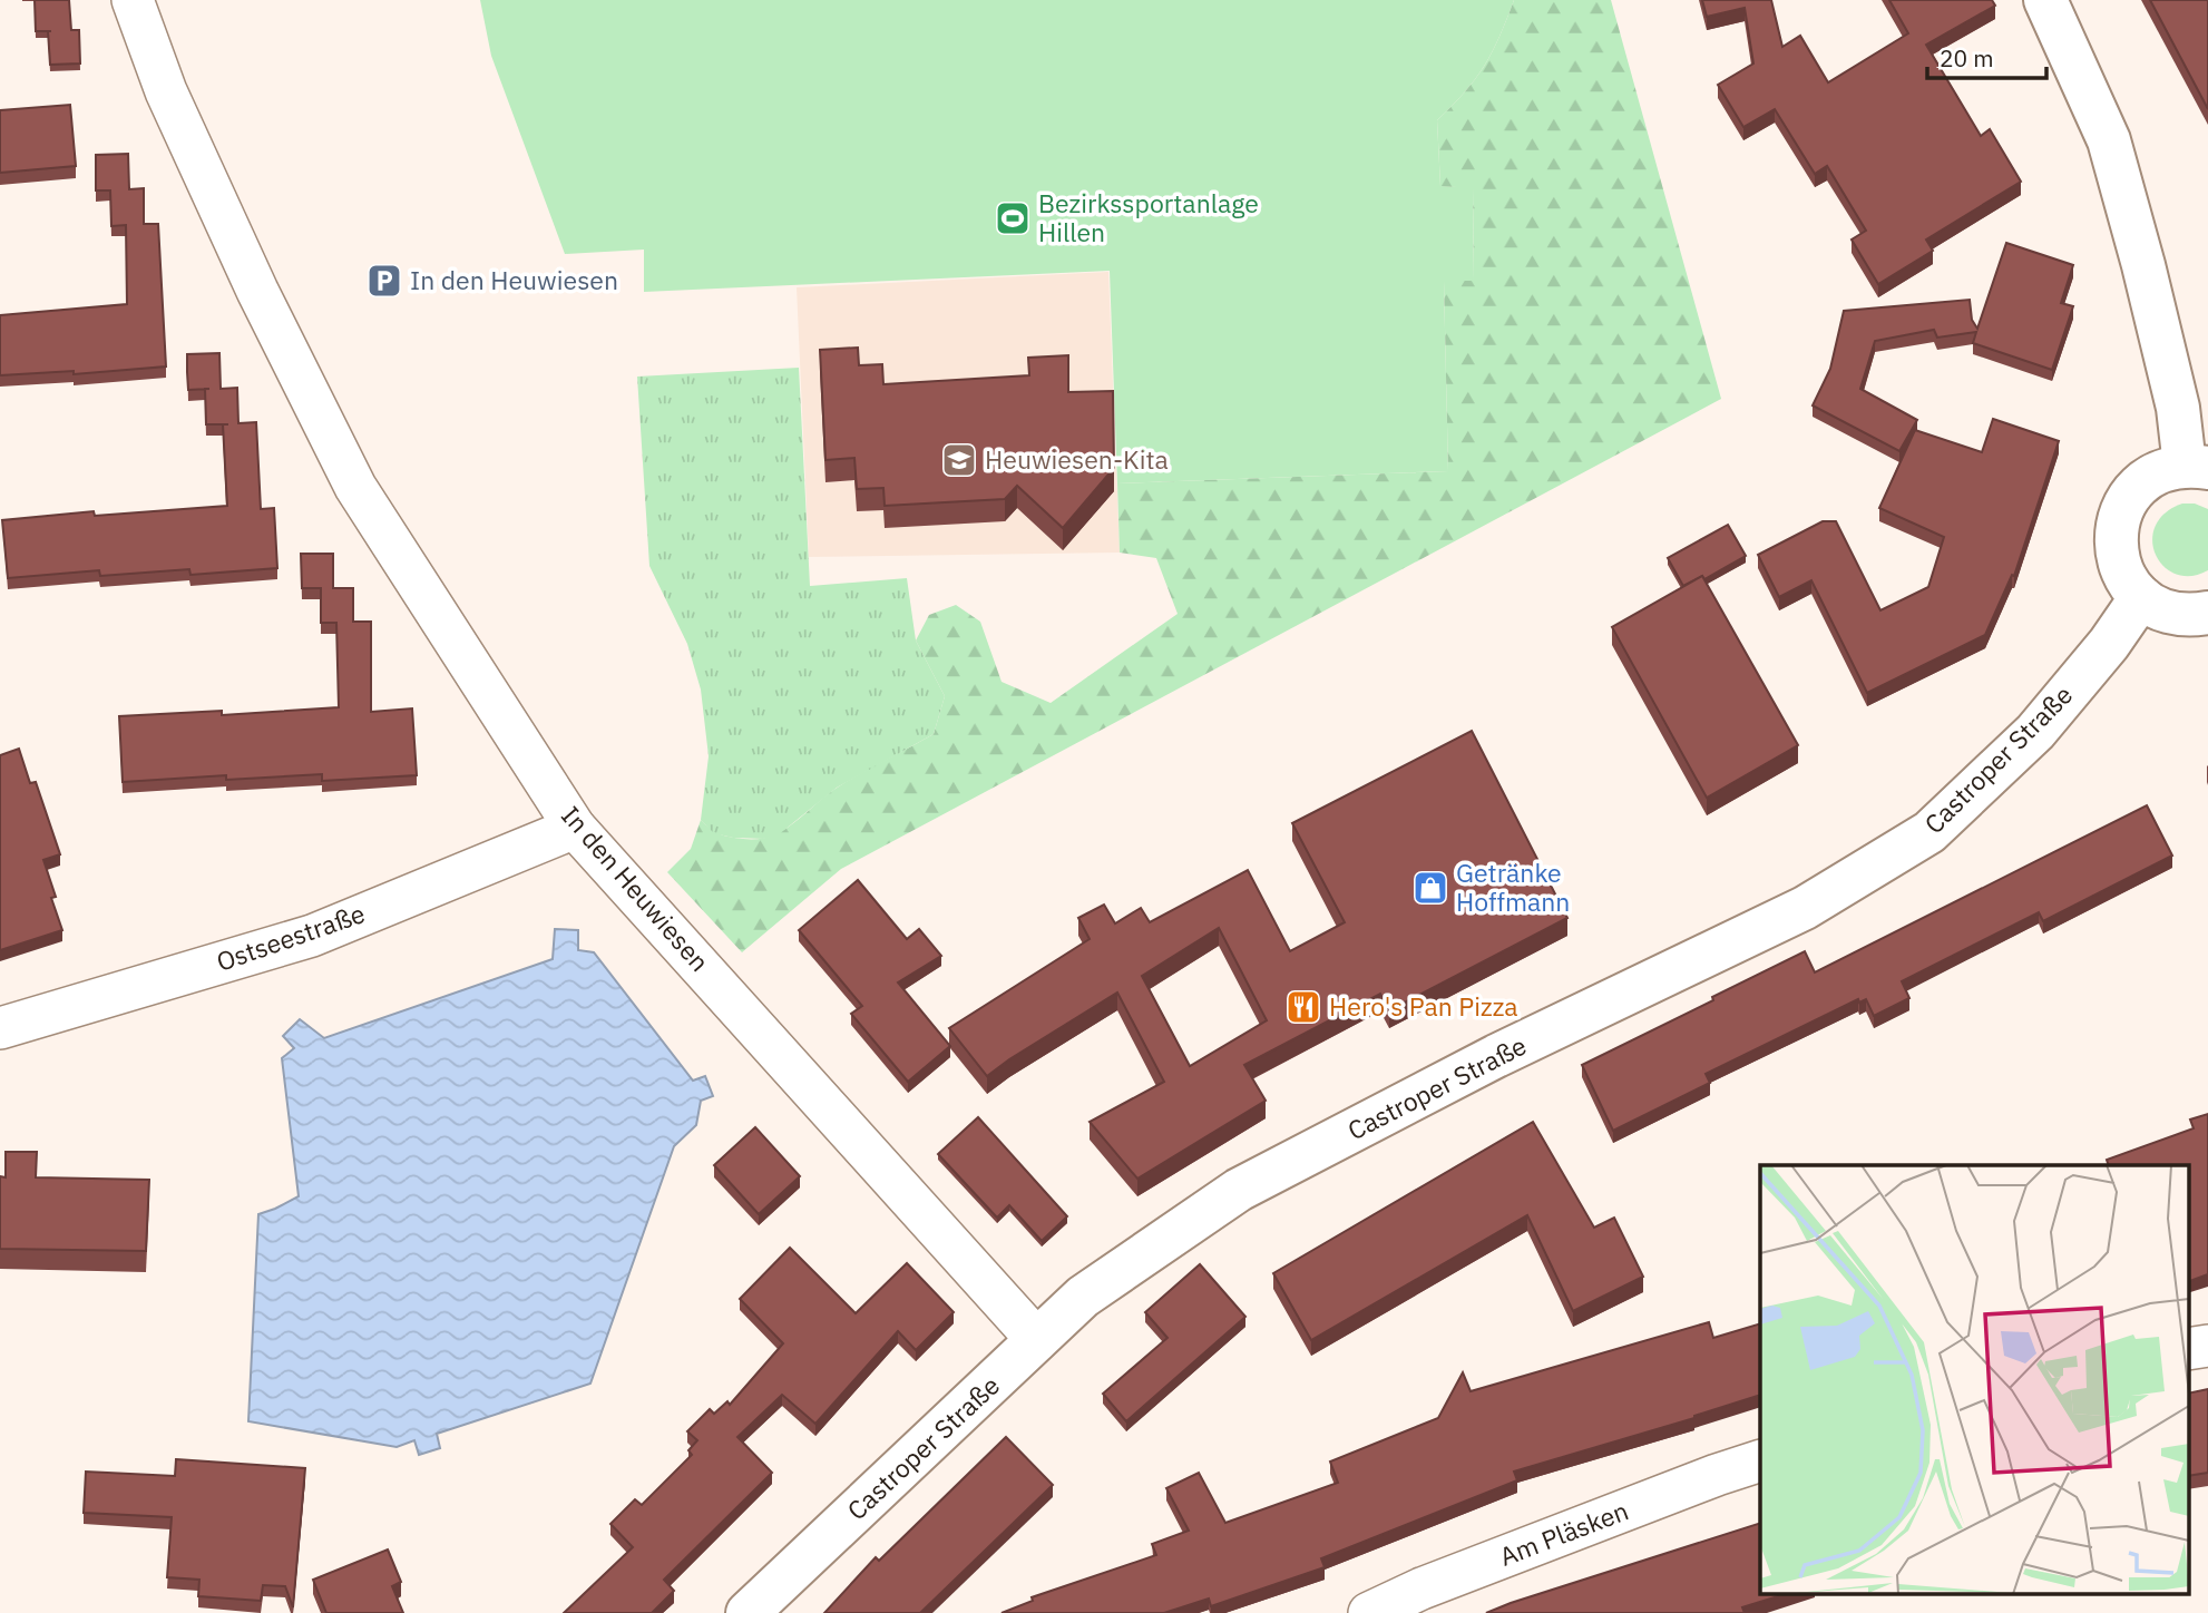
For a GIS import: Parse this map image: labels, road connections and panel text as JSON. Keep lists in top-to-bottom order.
{
  "streets": {
    "main road": ["Castroper Straße"],
    "street": ["In den Heuwiesen", "Ostseestraße", "Am Pläsken"]
  },
  "crossings": [
    ["Castroper Straße", "In den Heuwiesen"],
    ["In den Heuwiesen", "Ostseestraße"]
  ],
  "places": {
    "sports": ["Bezirkssportanlage Hillen"],
    "parking": ["In den Heuwiesen"],
    "school or university": ["Heuwiesen-Kita"],
    "shop": ["Getränke Hoffmann"],
    "restaurant": ["Hero's Pan Pizza"]
  },
  "scale_bar": "20 m"
}
